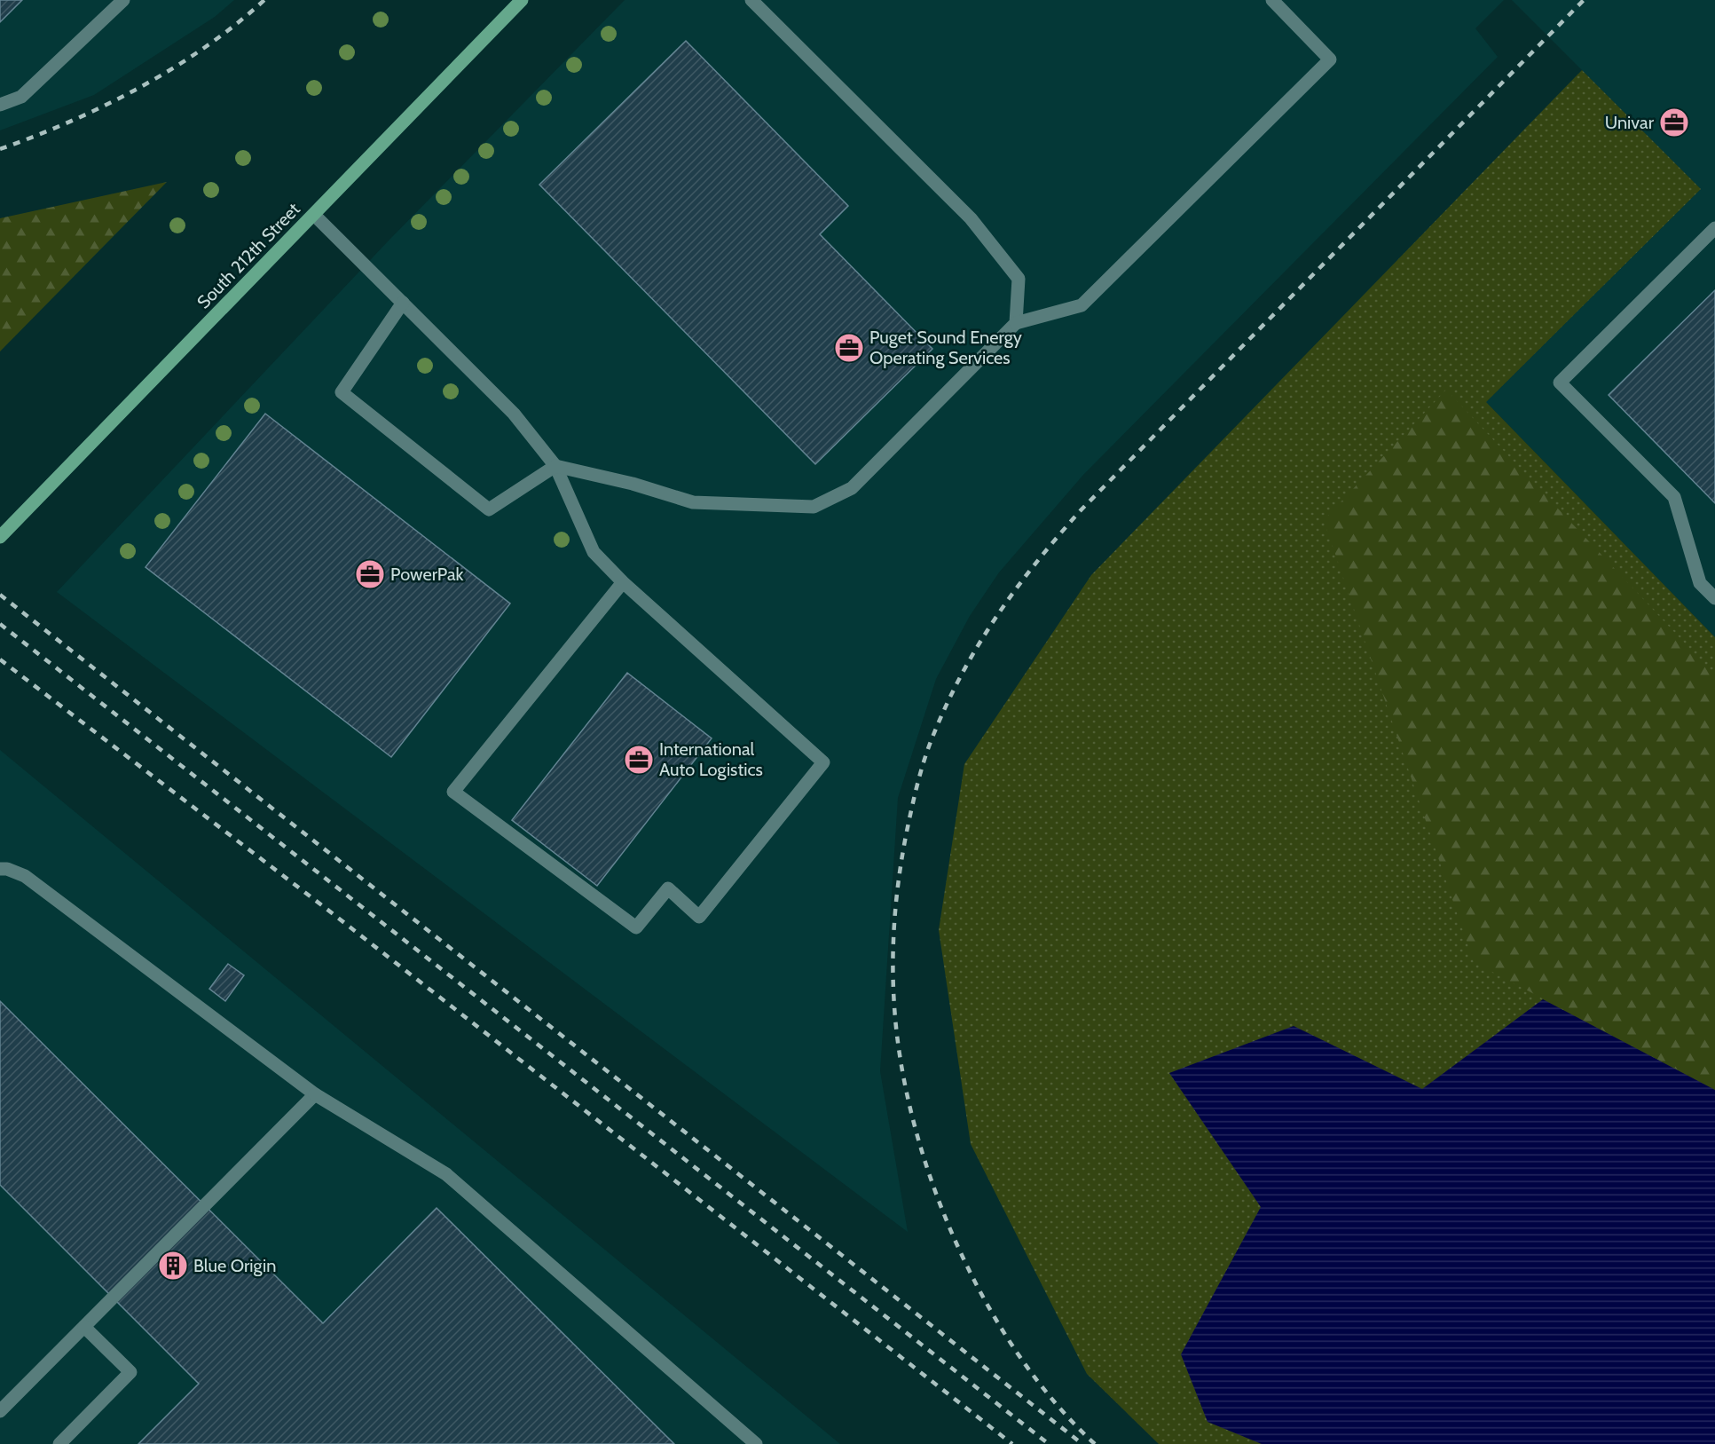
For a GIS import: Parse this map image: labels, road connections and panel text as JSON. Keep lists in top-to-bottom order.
{
  "streets": {
    "main road": ["South 212th Street"]
  },
  "places": {
    "office": [
      "Univar",
      "Puget Sound Energy Operating Services",
      "PowerPak",
      "International Auto Logistics"
    ],
    "building": ["Blue Origin"]
  }
}
